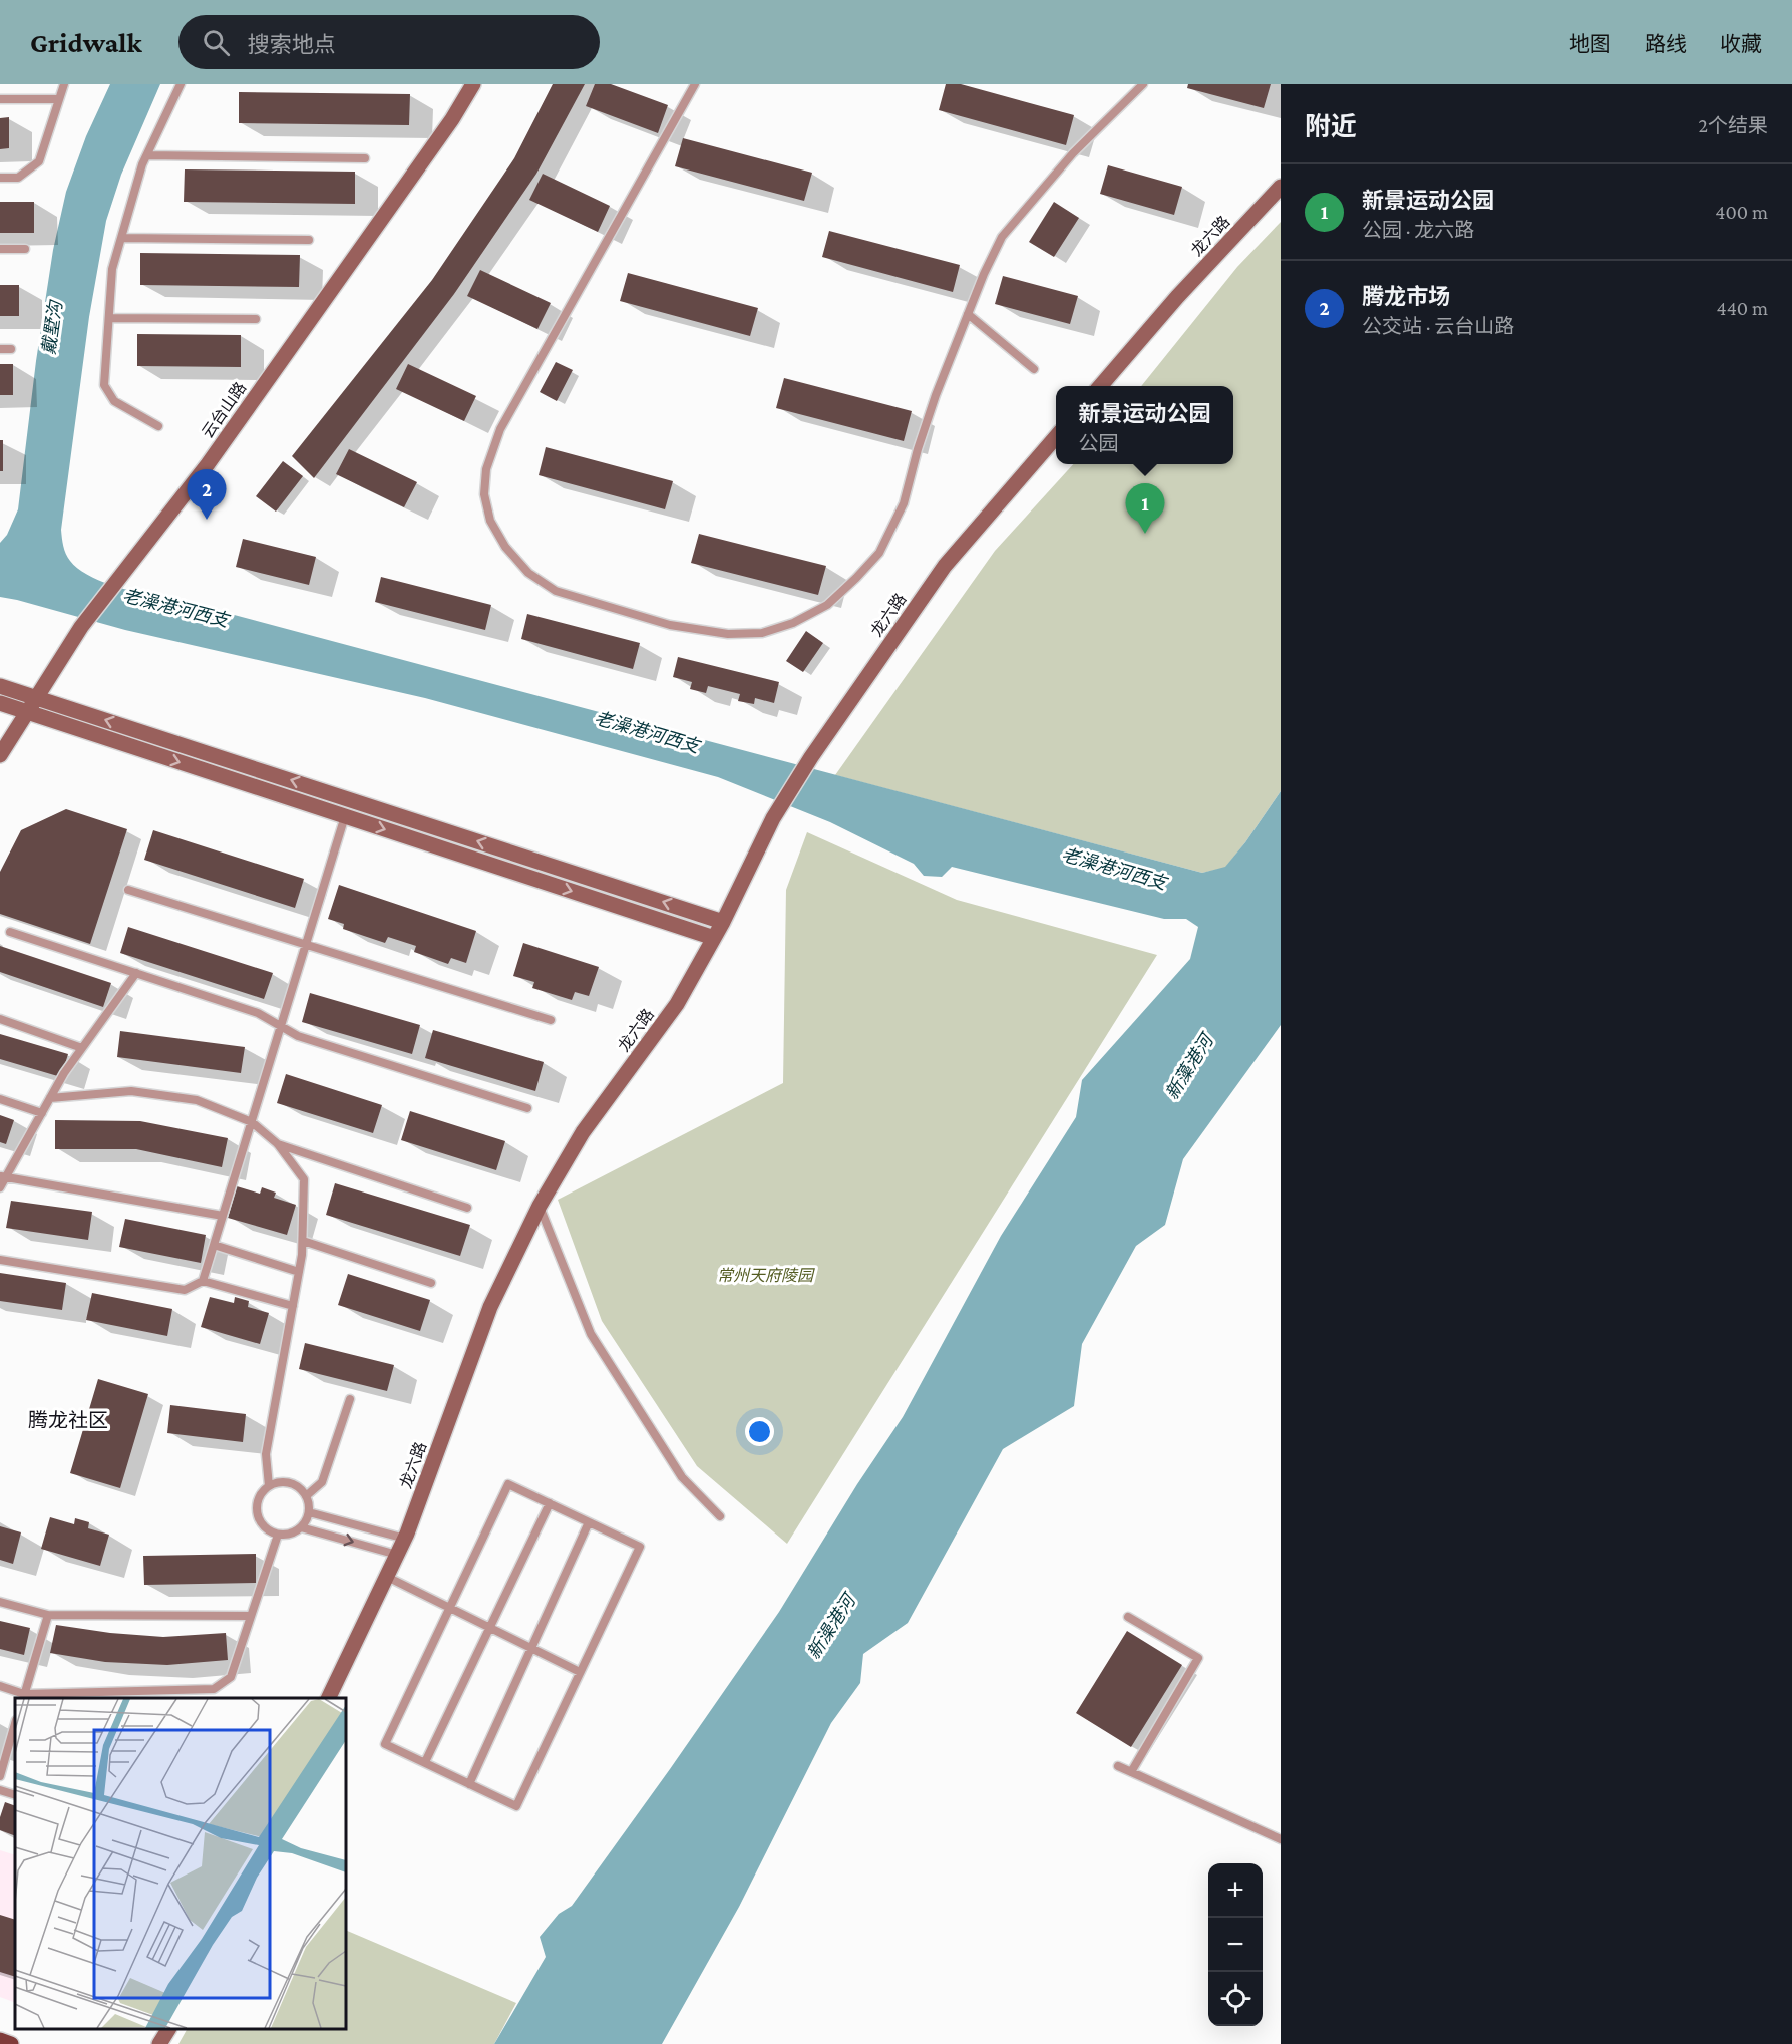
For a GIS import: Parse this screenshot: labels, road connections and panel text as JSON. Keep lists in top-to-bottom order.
{
  "streets": {
    "street": ["龙六路", "云台山路"]
  },
  "districts": ["腾龙社区"],
  "water": [
    "戴墅沟",
    "老澡港河西支",
    "新藻港河",
    "新澡港河"
  ],
  "parks": ["常州天府陵园"],
  "page": {
    "header": "Gridwalk",
    "search": "搜索地点",
    "nav": ["地图", "路线", "收藏"],
    "heading": ["附近", "2个结果"],
    "list": [
      {
        "mark": "1",
        "name": "新景运动公园",
        "note": "公园 · 龙六路",
        "value": "400 m"
      },
      {
        "mark": "2",
        "name": "腾龙市场",
        "note": "公交站 · 云台山路",
        "value": "440 m"
      }
    ],
    "popup": ["新景运动公园", "公园"],
    "pins": ["2", "1"],
    "map_buttons": ["+", "−"]
  }
}
